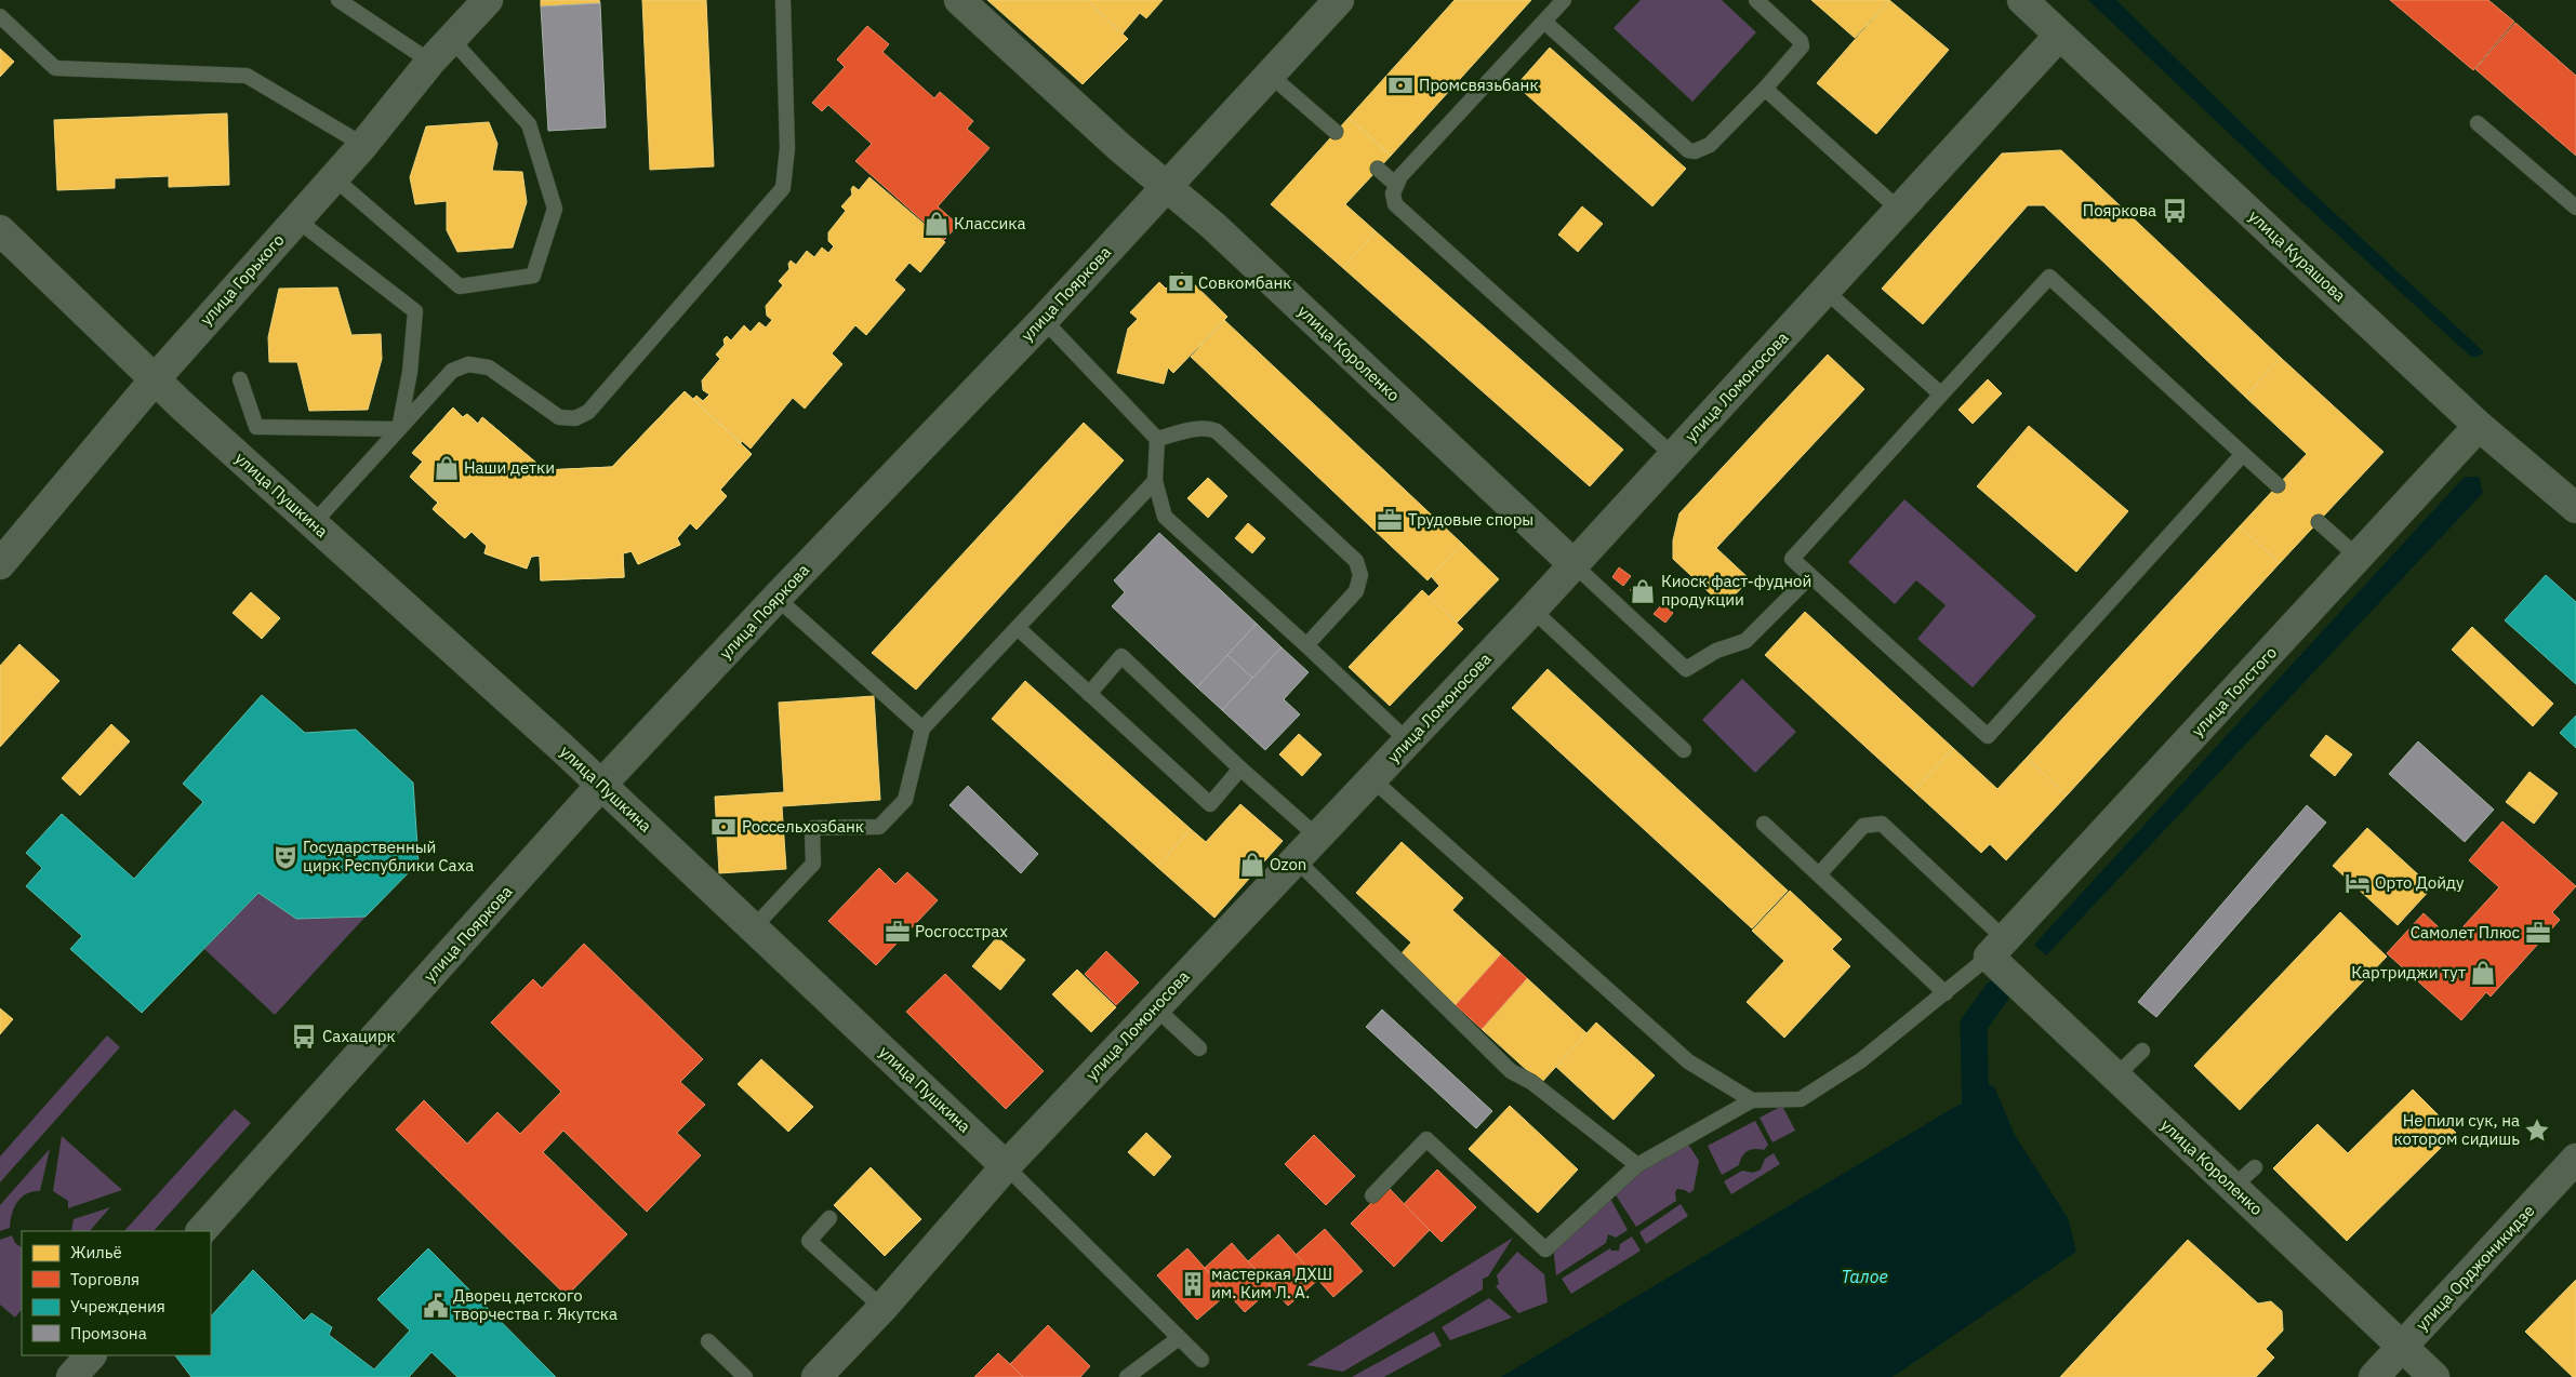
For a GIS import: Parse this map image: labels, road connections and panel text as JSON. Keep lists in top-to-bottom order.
{
  "streets": {
    "street": [
      "улица Курашова",
      "улица Горького",
      "улица Пояркова",
      "улица Короленко",
      "улица Ломоносова",
      "улица Пушкина",
      "улица Толстого",
      "улица Орджоникидзе"
    ]
  },
  "crossings": [
    ["улица Курашова", "улица Ломоносова"],
    ["улица Курашова", "улица Толстого"],
    ["улица Горького", "улица Пушкина"],
    ["улица Пояркова", "улица Короленко"],
    ["улица Пояркова", "улица Пушкина"],
    ["улица Короленко", "улица Ломоносова"],
    ["улица Короленко", "улица Толстого"],
    ["улица Короленко", "улица Орджоникидзе"],
    ["улица Ломоносова", "улица Пушкина"]
  ],
  "water": ["Талое"],
  "places": {
    "bank": ["Промсвязьбанк", "Совкомбанк", "Россельхозбанк"],
    "bus stop": ["Пояркова", "Сахацирк"],
    "shop": [
      "Классика",
      "Наши детки",
      "Киоск фаст-фудной продукции",
      "Ozon",
      "Картриджи тут"
    ],
    "office": ["Трудовые споры", "Росгосстрах", "Самолет Плюс"],
    "theatre": ["Государственный цирк Республики Саха"],
    "hotel": ["Орто Дойду"],
    "place": ["Не пили сук, на котором сидишь"],
    "building": ["мастеркая ДХШ им. Ким Л. А."],
    "public building": ["Дворец детского творчества г. Якутска"]
  },
  "legend": [
    "Жильё",
    "Торговля",
    "Учреждения",
    "Промзона"
  ]
}
